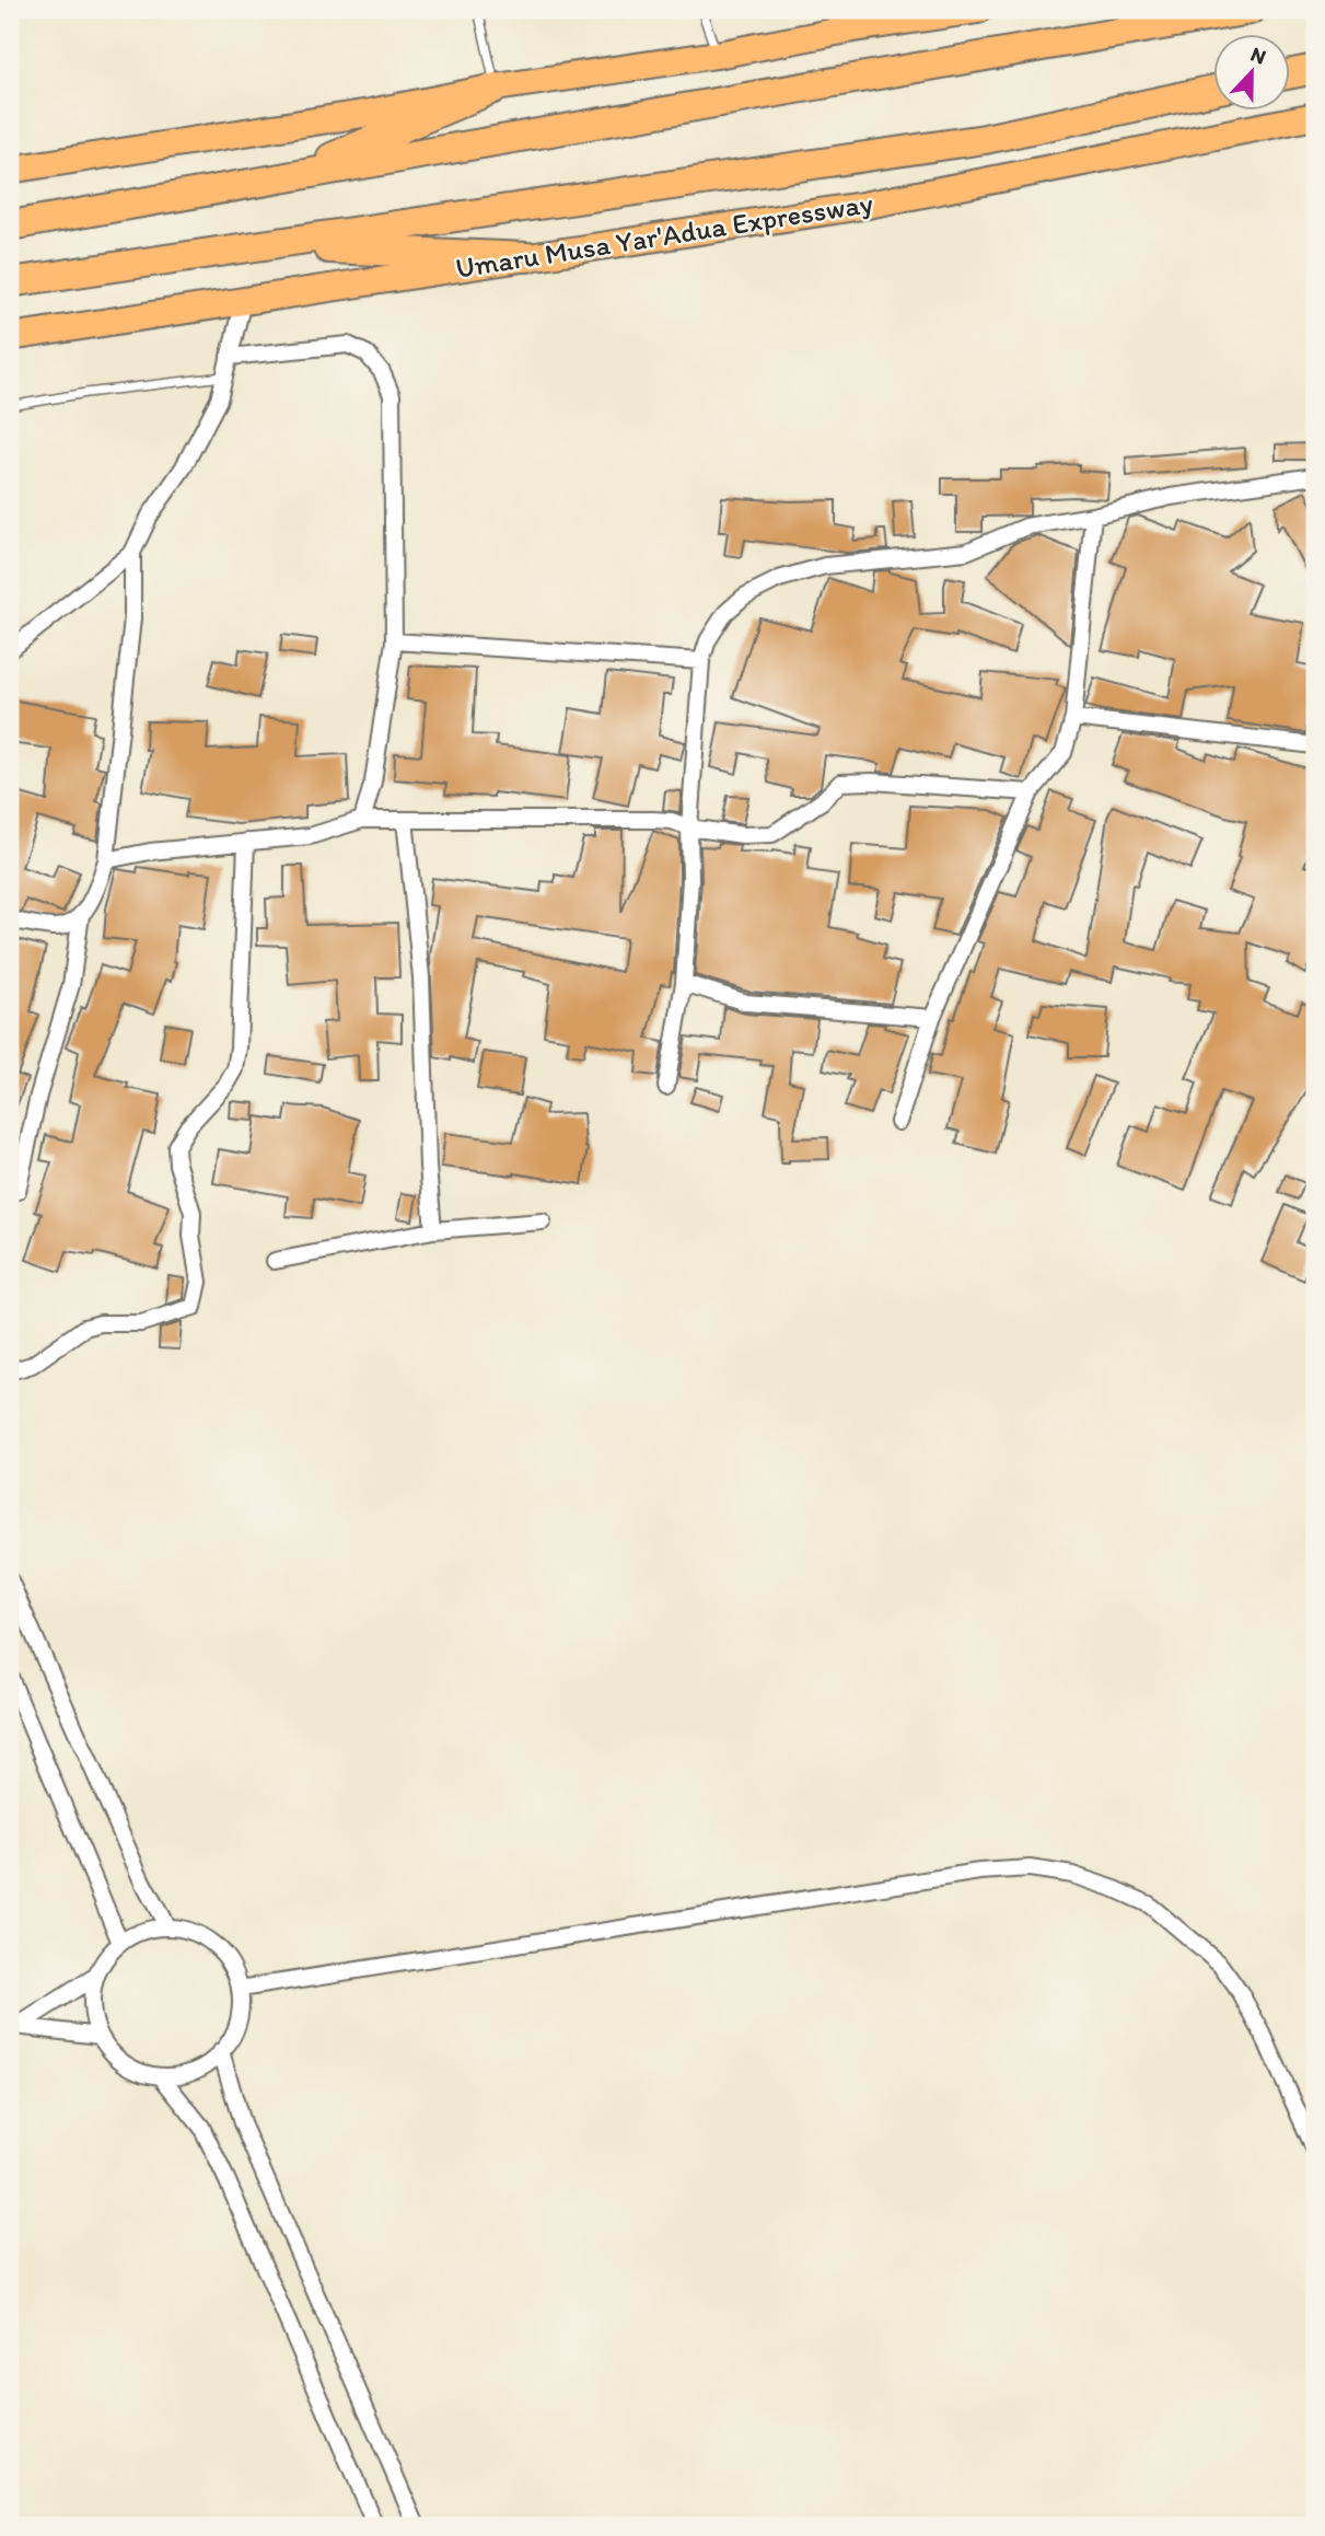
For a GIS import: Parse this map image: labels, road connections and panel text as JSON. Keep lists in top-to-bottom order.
{
  "streets": {
    "highway": ["Umaru Musa Yar'Adua Expressway"]
  },
  "north": "top"
}
